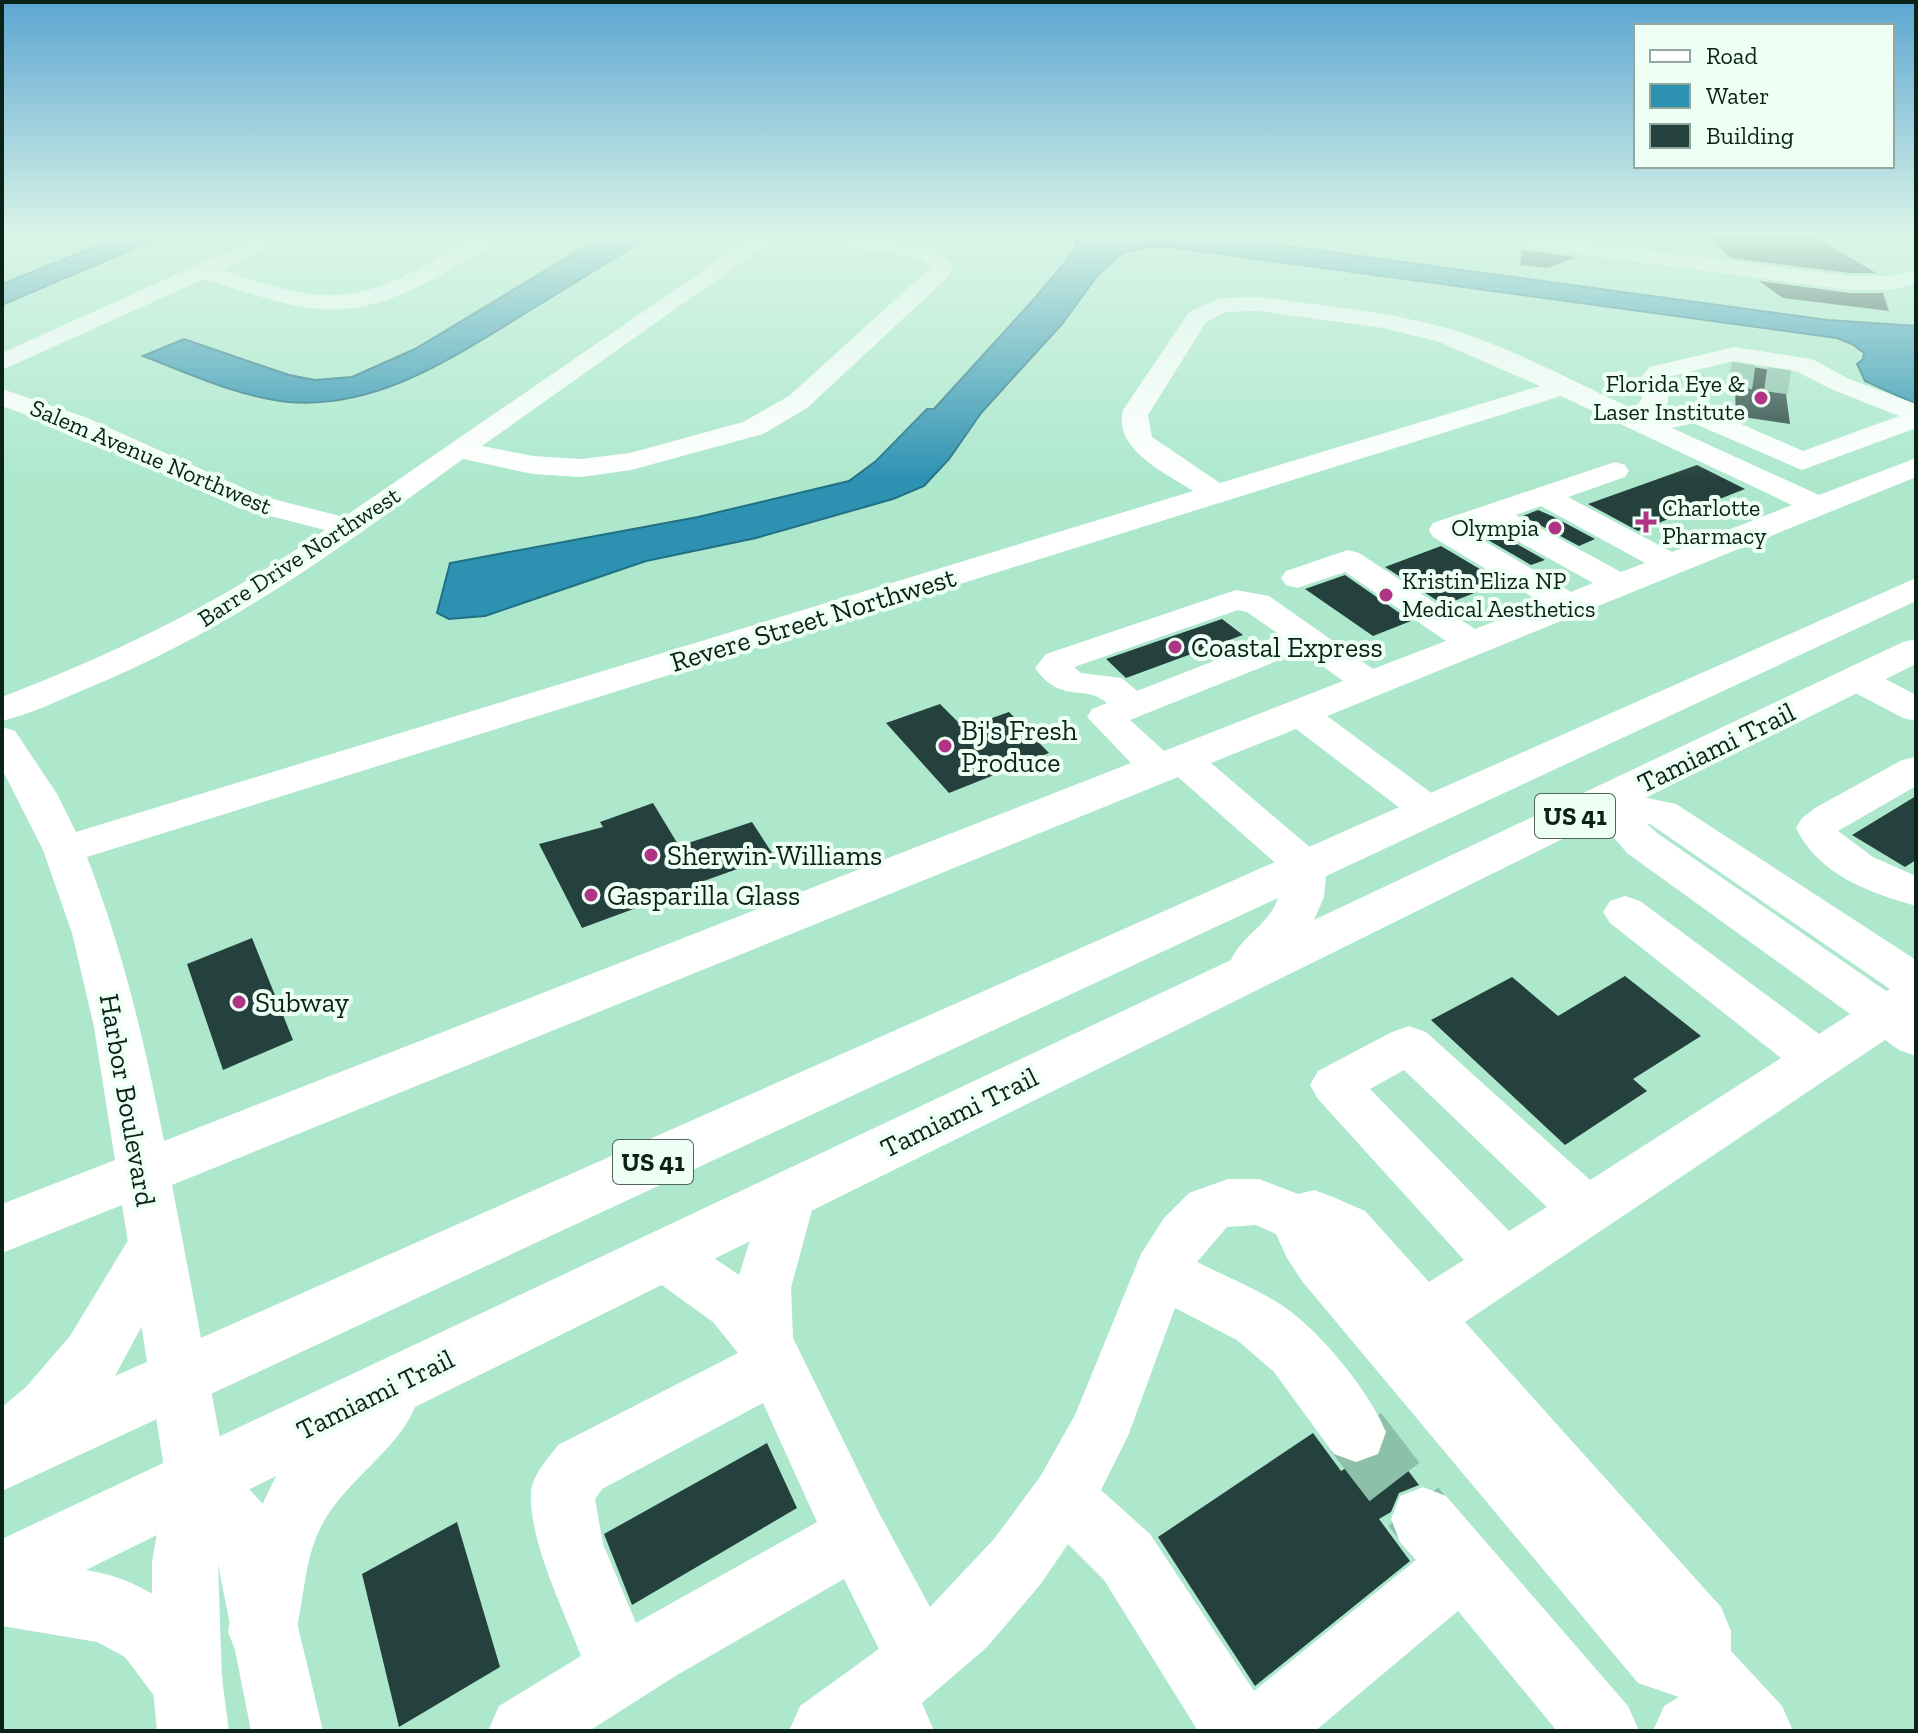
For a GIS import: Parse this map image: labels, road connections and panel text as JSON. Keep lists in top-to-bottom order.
{
  "streets": {
    "main road": ["Tamiami Trail", "US 41"],
    "street": [
      "Salem Avenue Northwest",
      "Barre Drive Northwest",
      "Revere Street Northwest",
      "Harbor Boulevard"
    ]
  },
  "crossings": [
    ["Salem Avenue Northwest", "Barre Drive Northwest"],
    ["Revere Street Northwest", "Harbor Boulevard"],
    ["Tamiami Trail", "Harbor Boulevard"],
    ["US 41", "Harbor Boulevard"]
  ],
  "places": {
    "other": [
      "Florida Eye & Laser Institute",
      "Olympia",
      "Kristin Eliza NP Medical Aesthetics",
      "Coastal Express",
      "Bj's Fresh Produce",
      "Sherwin-Williams",
      "Gasparilla Glass",
      "Subway"
    ],
    "health": ["Charlotte Pharmacy"]
  },
  "legend": ["Road", "Water", "Building"]
}
